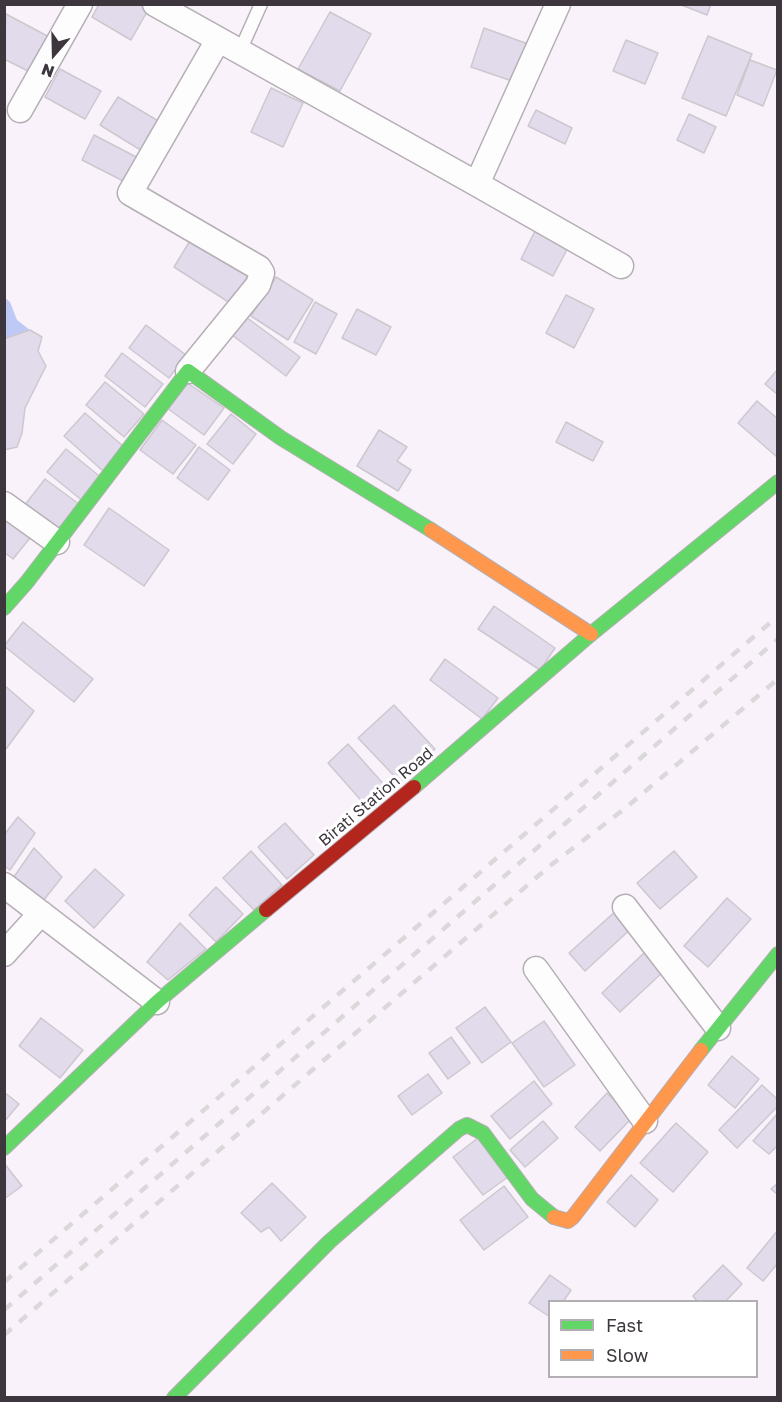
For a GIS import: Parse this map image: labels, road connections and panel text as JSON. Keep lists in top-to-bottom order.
{
  "streets": {
    "street": ["Birati Station Road"]
  },
  "legend": ["Fast", "Slow"],
  "north": "bottom"
}
